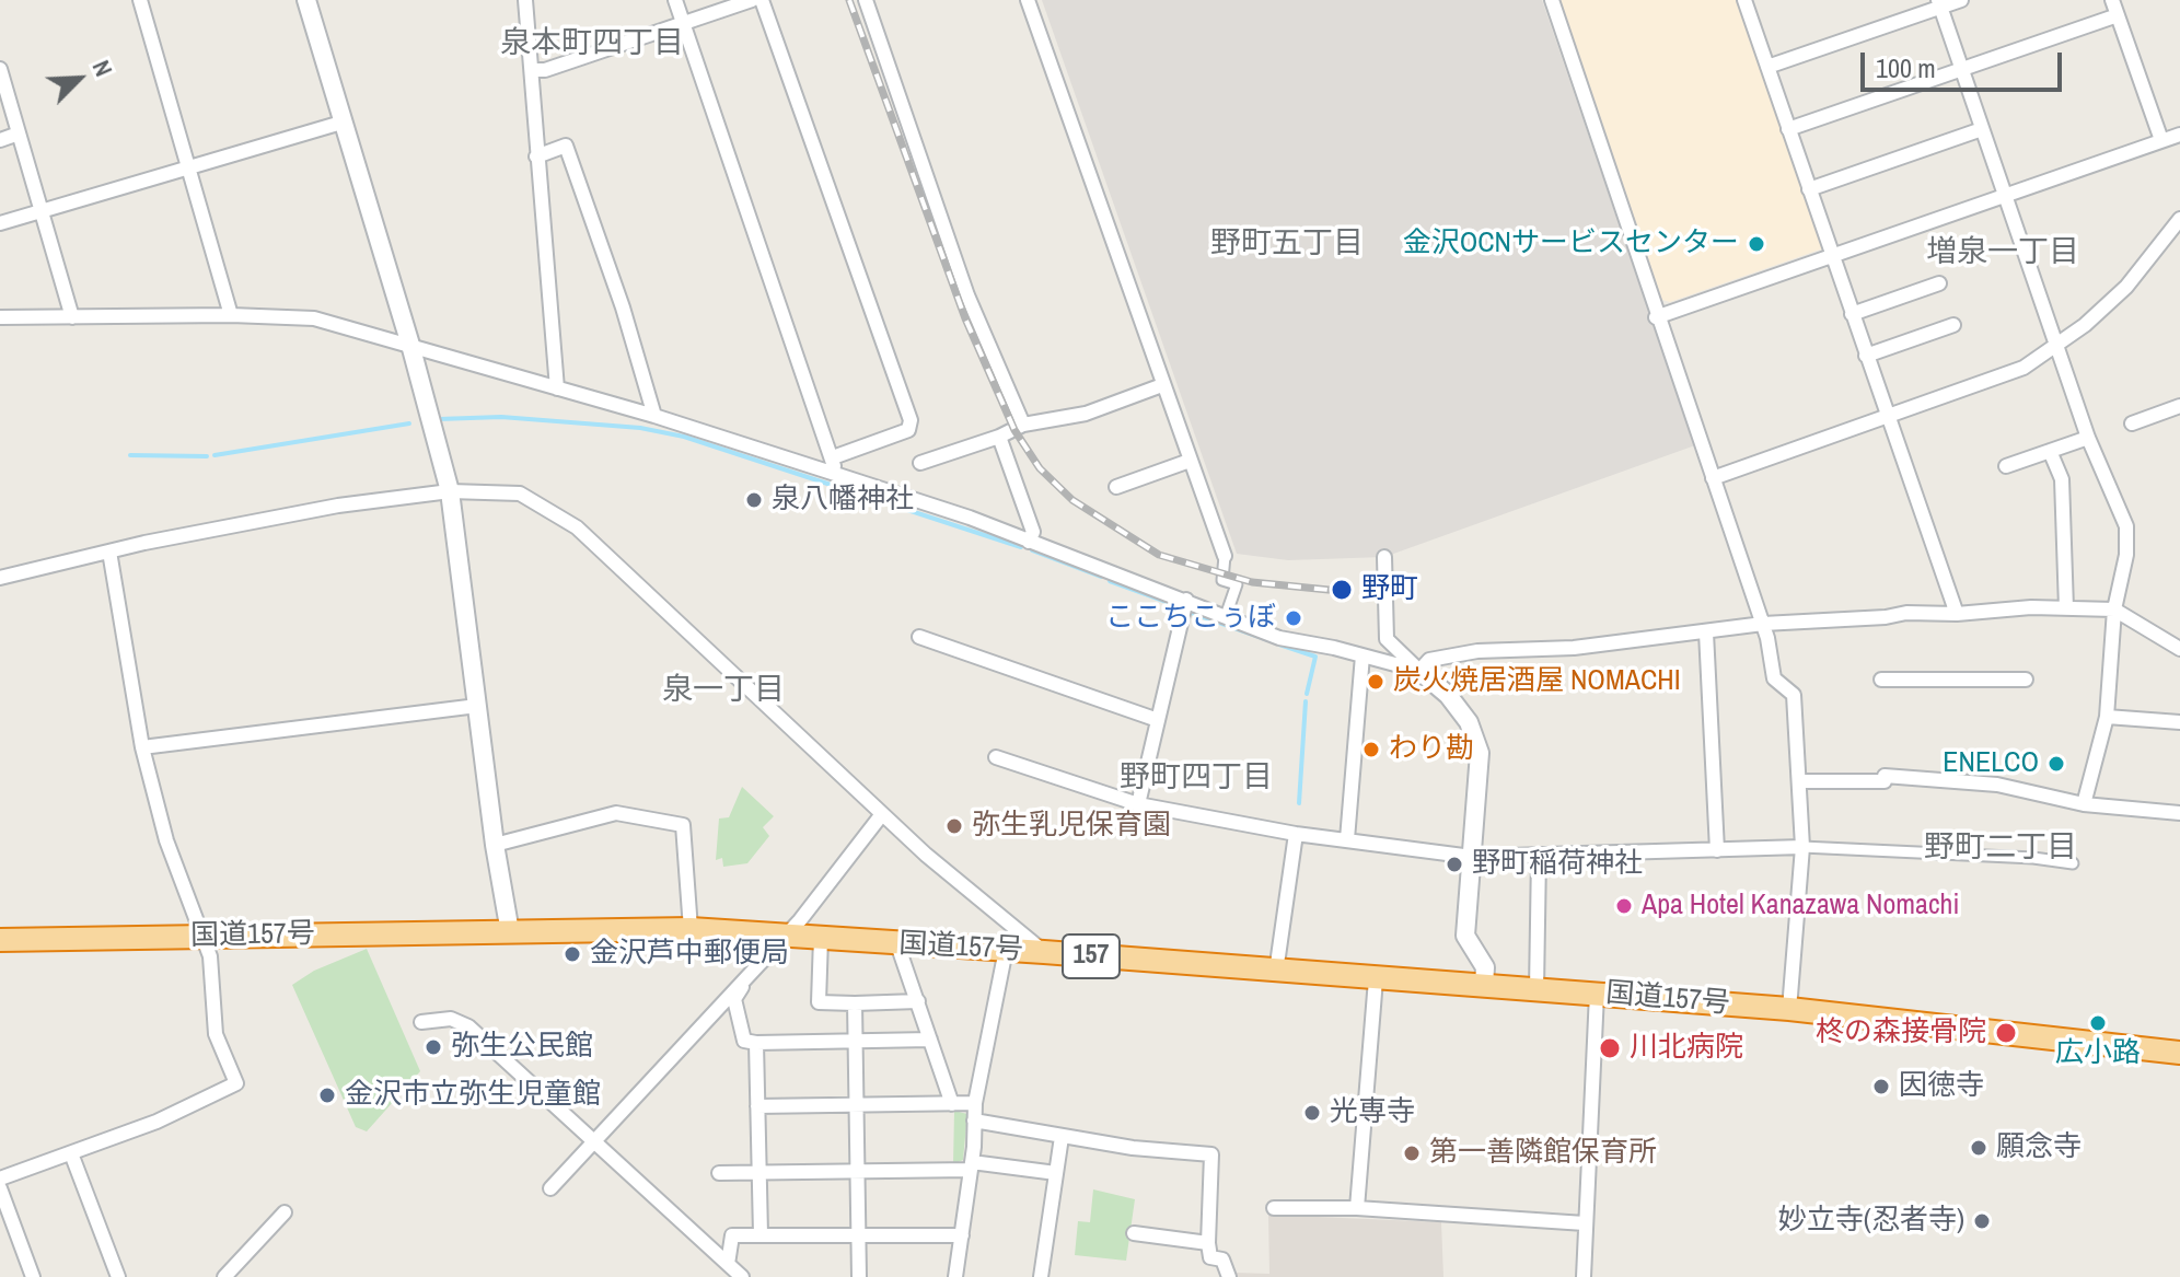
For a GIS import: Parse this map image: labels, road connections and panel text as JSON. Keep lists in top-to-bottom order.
{
  "streets": {
    "highway": ["国道157号", "157"]
  },
  "districts": [
    "泉本町四丁目",
    "野町五丁目",
    "増泉一丁目",
    "泉一丁目",
    "野町四丁目",
    "野町二丁目"
  ],
  "places": [
    "金沢OCNサービスセンター",
    "泉八幡神社",
    "野町",
    "ここちこぅぼ",
    "炭火焼居酒屋 NOMACHI",
    "わり勘",
    "ENELCO",
    "弥生乳児保育園",
    "野町稲荷神社",
    "Apa Hotel Kanazawa Nomachi",
    "金沢芦中郵便局",
    "広小路",
    "柊の森接骨院",
    "弥生公民館",
    "川北病院",
    "因徳寺",
    "金沢市立弥生児童館",
    "光専寺",
    "願念寺",
    "第一善隣館保育所",
    "妙立寺(忍者寺)"
  ],
  "scale_bar": "100 m",
  "north": "top right"
}
